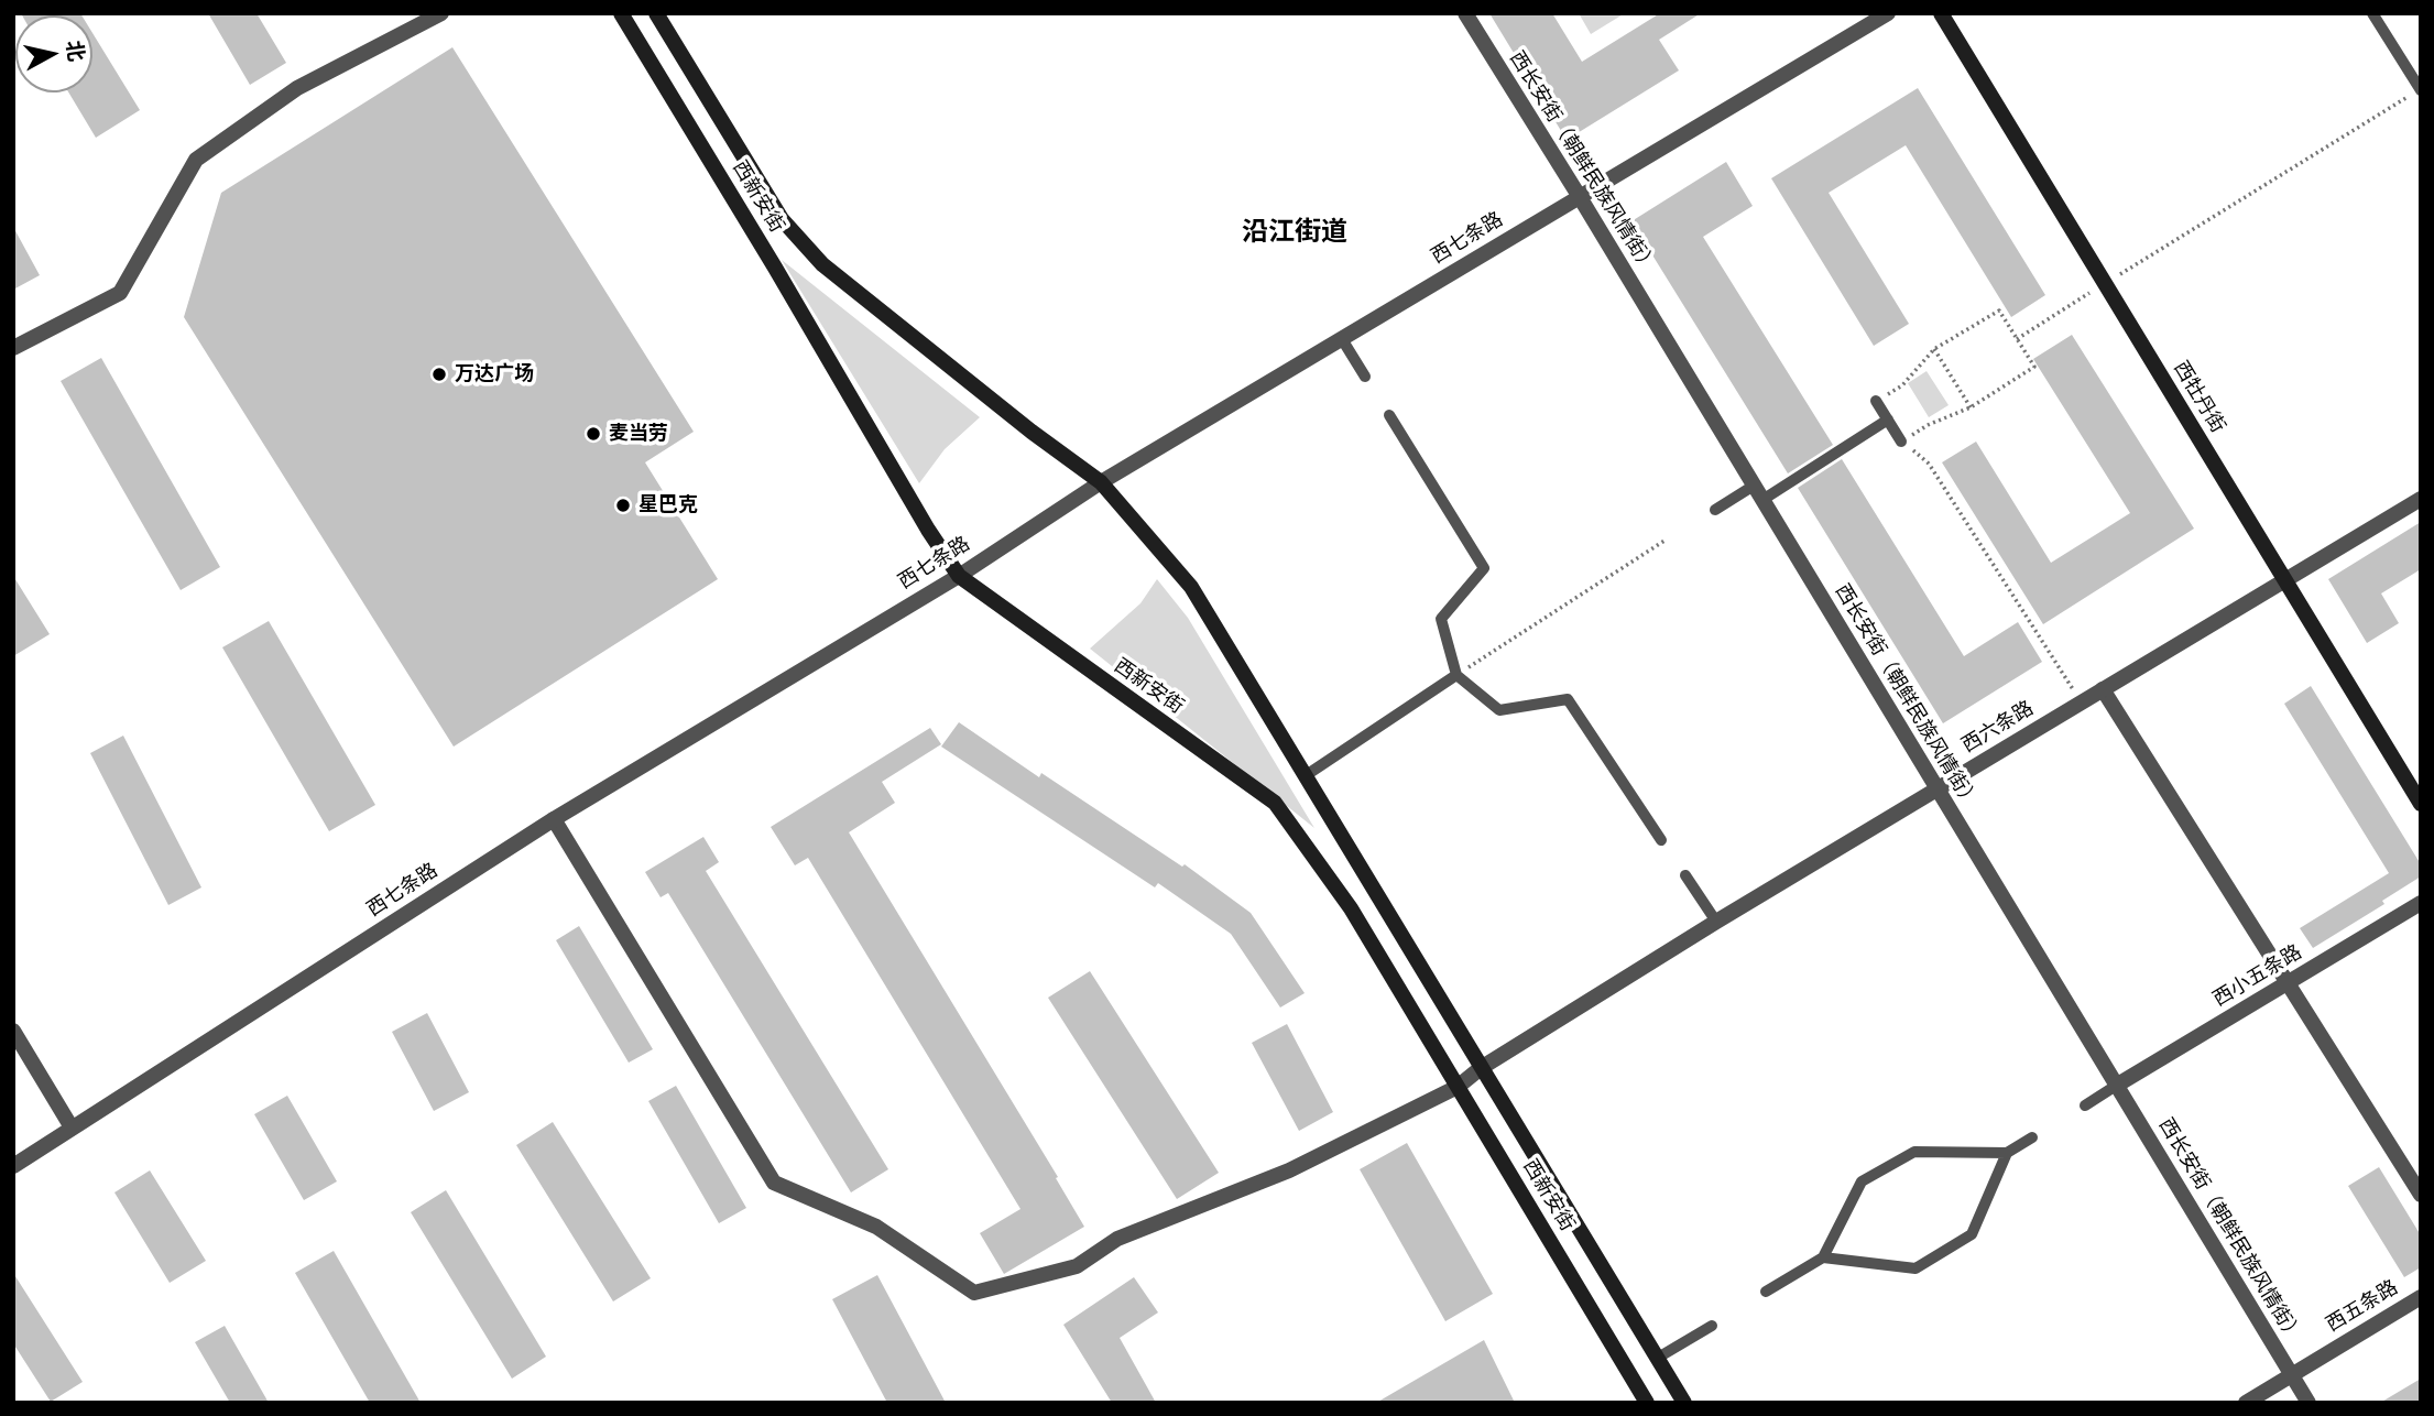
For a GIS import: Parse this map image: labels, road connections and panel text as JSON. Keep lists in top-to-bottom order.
{
  "streets": {
    "main road": ["西新安街", "西牡丹街"],
    "street": [
      "西长安街（朝鲜民族风情街）",
      "西七条路",
      "西六条路",
      "西小五条路",
      "西五条路"
    ]
  },
  "crossings": [
    ["西长安街（朝鲜民族风情街）", "西七条路"],
    ["西长安街（朝鲜民族风情街）", "西六条路"],
    ["西长安街（朝鲜民族风情街）", "西小五条路"],
    ["西长安街（朝鲜民族风情街）", "西五条路"],
    ["西新安街", "西七条路"],
    ["西新安街", "西六条路"],
    ["西七条路", "西六条路"],
    ["西牡丹街", "西六条路"]
  ],
  "districts": ["沿江街道"],
  "places": ["万达广场", "麦当劳", "星巴克"],
  "north": "right"
}
